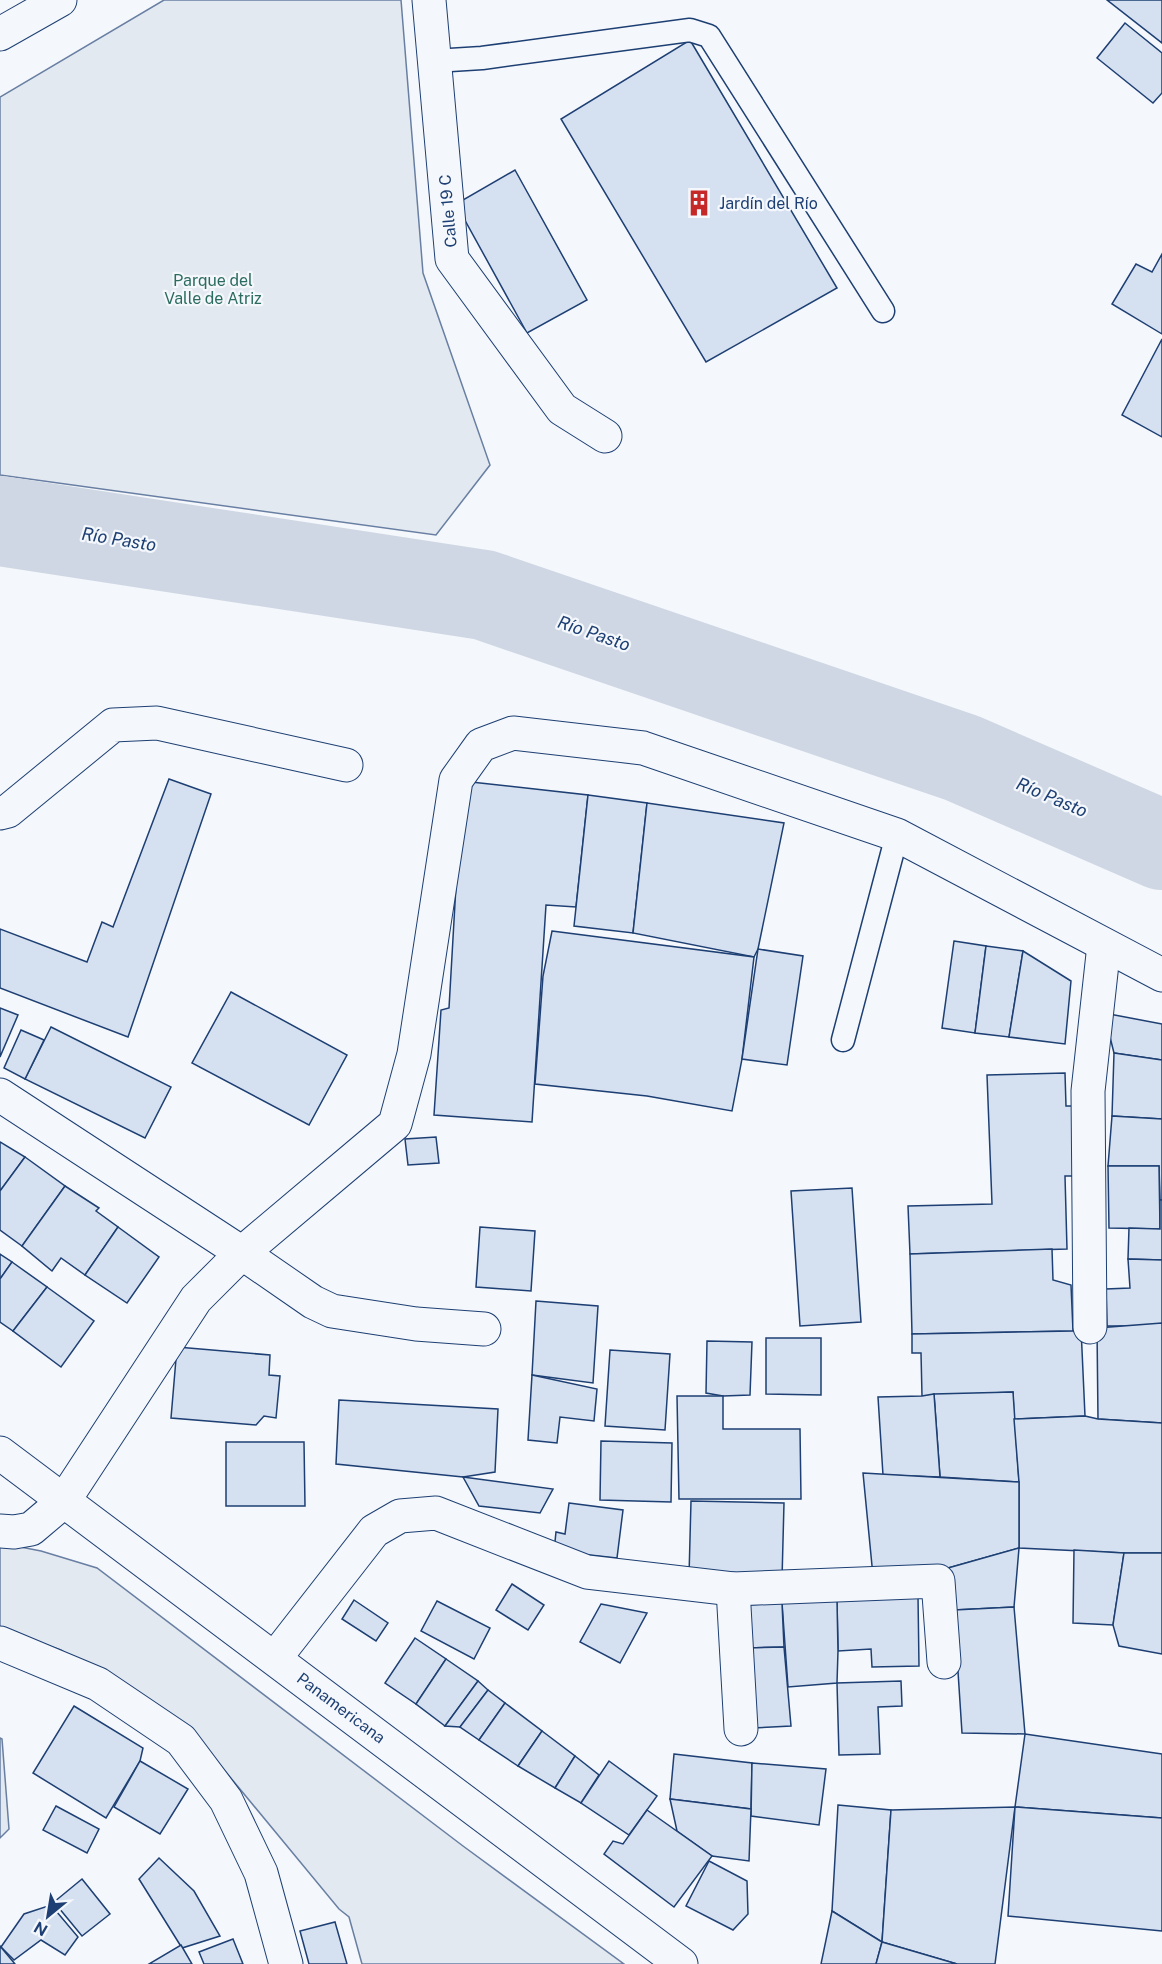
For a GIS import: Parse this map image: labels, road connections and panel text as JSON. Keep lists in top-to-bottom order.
{
  "streets": {
    "street": ["Calle 19 C", "Panamericana"]
  },
  "water": ["Río Pasto"],
  "parks": ["Parque del Valle de Atriz"],
  "places": {
    "building": ["Jardín del Río"]
  },
  "north": "bottom left"
}
